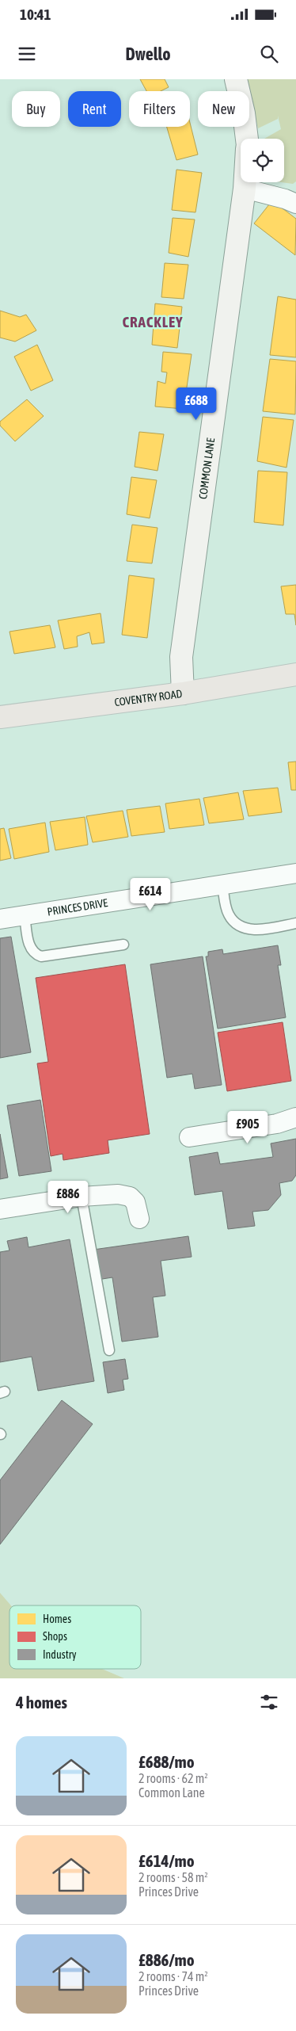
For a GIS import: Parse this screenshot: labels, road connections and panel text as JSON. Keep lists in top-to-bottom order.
{
  "streets": {
    "main road": ["COVENTRY ROAD"],
    "street": ["COMMON LANE", "PRINCES DRIVE"]
  },
  "crossings": [
    ["COMMON LANE", "COVENTRY ROAD"]
  ],
  "districts": ["CRACKLEY"],
  "legend": ["Homes", "Shops", "Industry"],
  "page": {
    "status": "10:41",
    "header": "Dwello",
    "chip": [
      "Buy",
      "Rent",
      "Filters",
      "New"
    ],
    "price": [
      "£688",
      "£614",
      "£905",
      "£886"
    ],
    "heading": "4 homes",
    "list": [
      {
        "name": "£688/mo",
        "note": "2 rooms · 62 m² · Common Lane"
      },
      {
        "name": "£614/mo",
        "note": "2 rooms · 58 m² · Princes Drive"
      },
      {
        "name": "£886/mo",
        "note": "2 rooms · 74 m² · Princes Drive"
      }
    ]
  }
}
